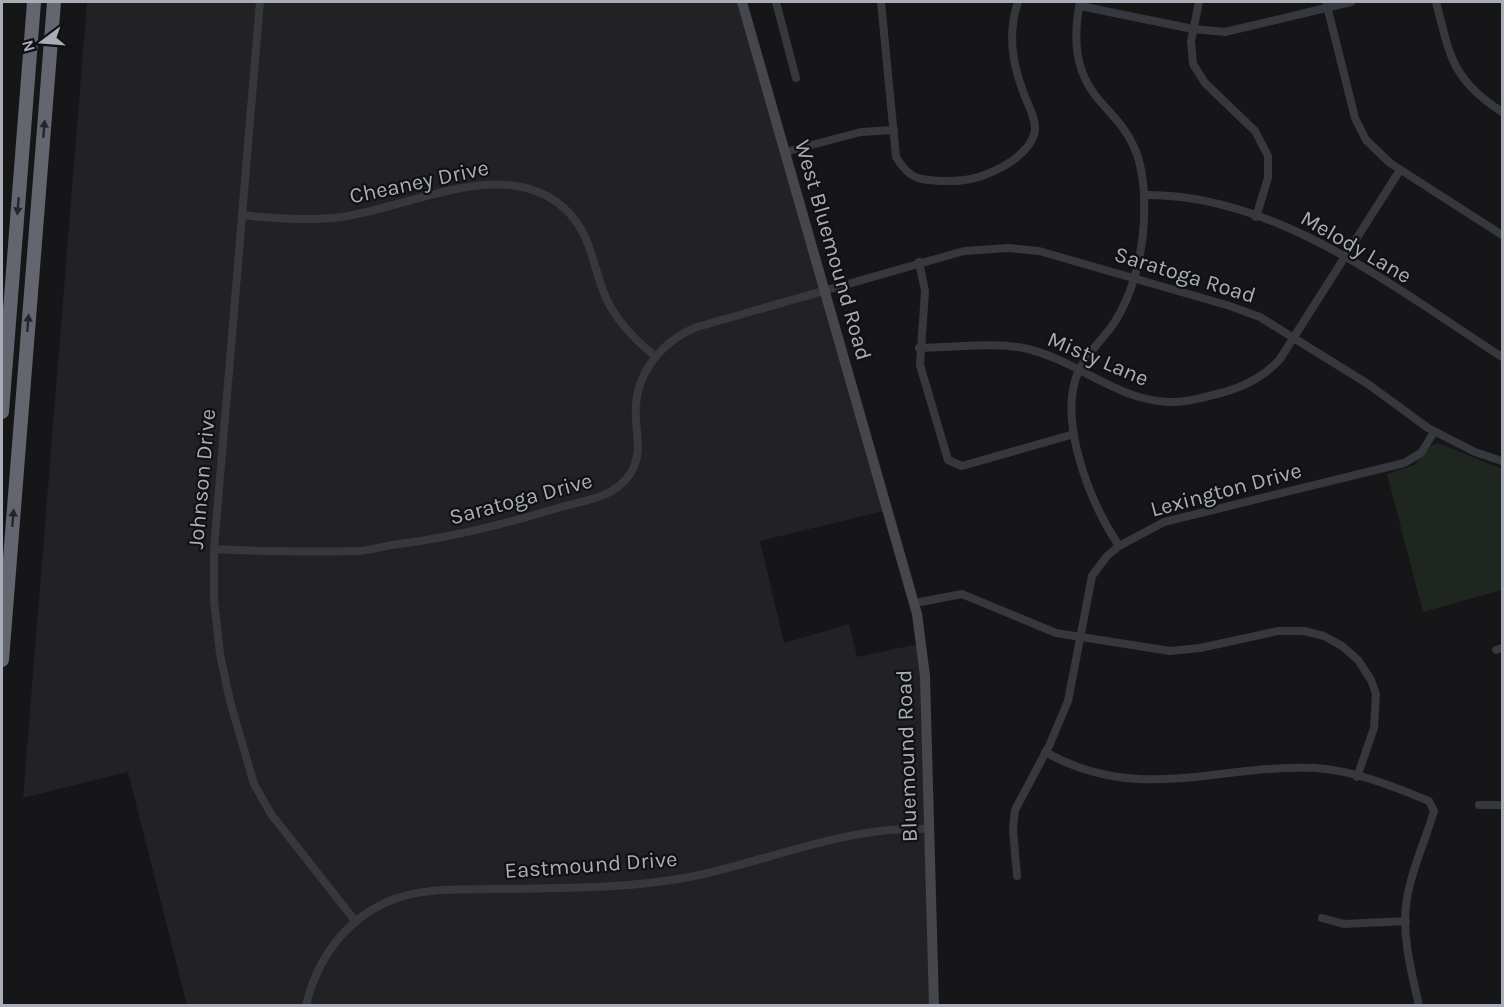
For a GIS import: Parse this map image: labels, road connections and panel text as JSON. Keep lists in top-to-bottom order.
{
  "streets": {
    "main road": ["West Bluemound Road", "Bluemound Road"],
    "street": [
      "Cheaney Drive",
      "Melody Lane",
      "Saratoga Road",
      "Misty Lane",
      "Johnson Drive",
      "Lexington Drive",
      "Saratoga Drive",
      "Eastmound Drive"
    ]
  },
  "crossings": [
    ["Cheaney Drive", "Johnson Drive"],
    ["Cheaney Drive", "Saratoga Drive"],
    ["Melody Lane", "Misty Lane"],
    ["West Bluemound Road", "Saratoga Road"],
    ["West Bluemound Road", "Saratoga Drive"],
    ["West Bluemound Road", "Bluemound Road"],
    ["Saratoga Road", "Misty Lane"],
    ["Saratoga Road", "Lexington Drive"],
    ["Saratoga Road", "Saratoga Drive"],
    ["Johnson Drive", "Saratoga Drive"],
    ["Johnson Drive", "Eastmound Drive"],
    ["Bluemound Road", "Eastmound Drive"]
  ],
  "north": "left"
}
